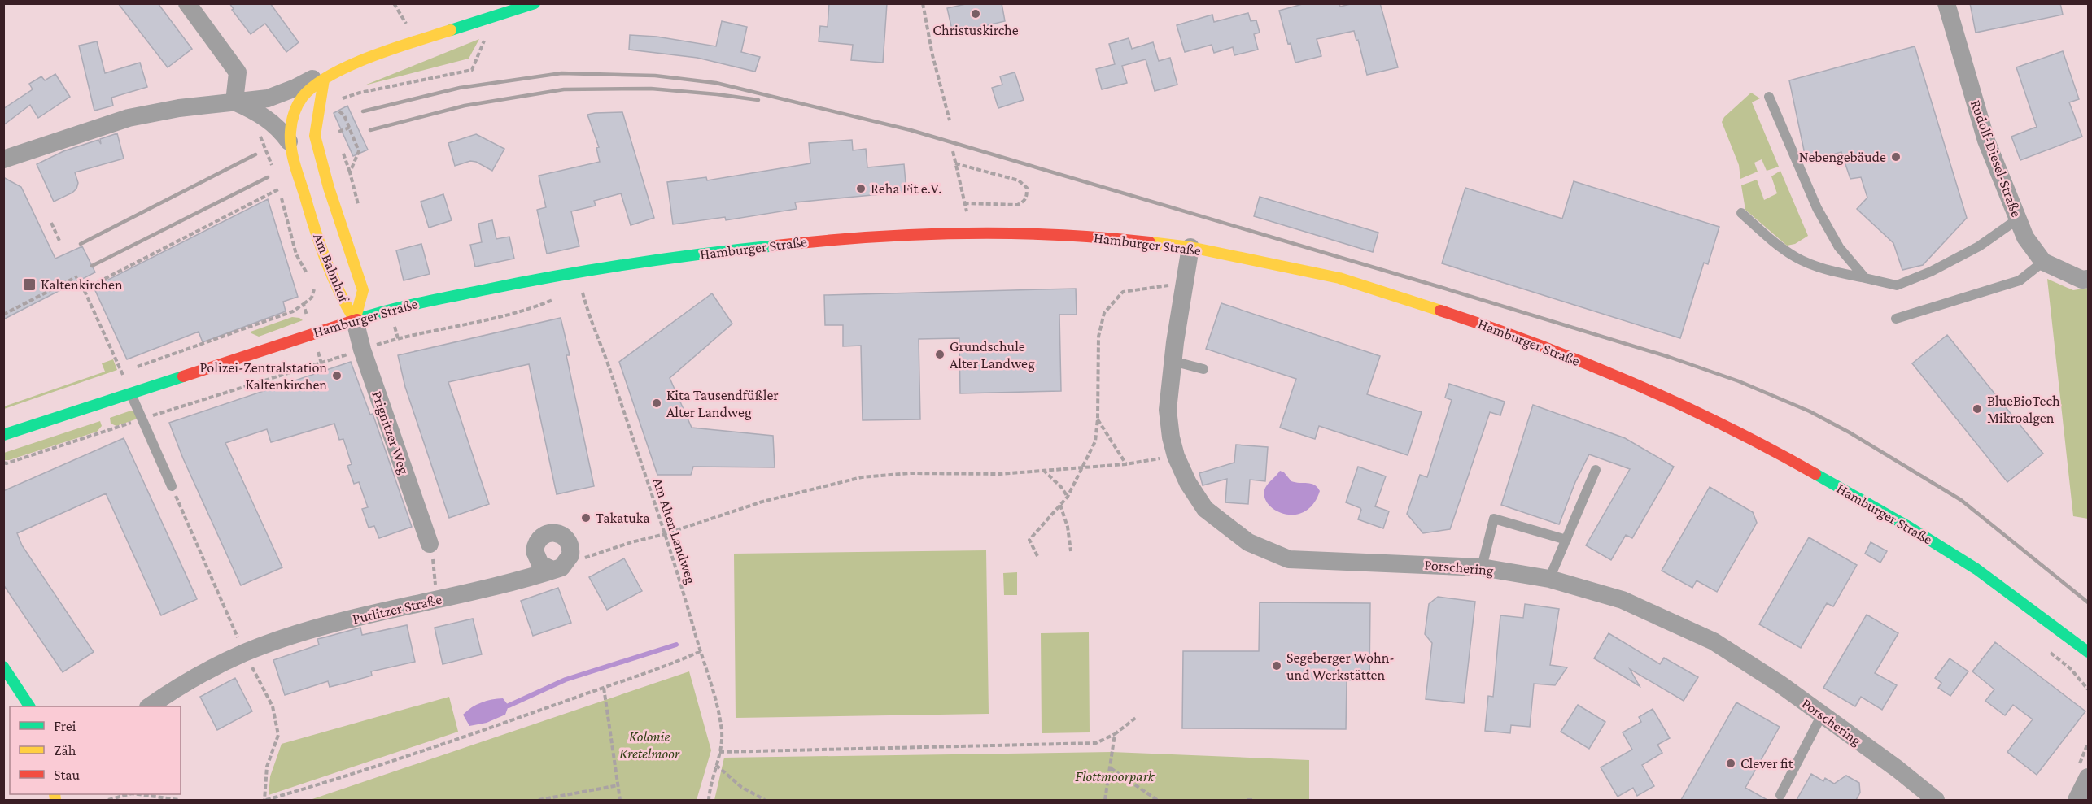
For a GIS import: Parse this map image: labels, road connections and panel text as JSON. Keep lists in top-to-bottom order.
{
  "streets": {
    "main road": ["Hamburger Straße", "Am Bahnhof"],
    "street": [
      "Rudolf-Diesel-Straße",
      "Prignitzer Weg",
      "Porschering",
      "Putlitzer Straße"
    ],
    "path": ["Am Alten Landweg"]
  },
  "crossings": [
    ["Hamburger Straße", "Am Bahnhof"],
    ["Hamburger Straße", "Prignitzer Weg"],
    ["Hamburger Straße", "Am Alten Landweg"],
    ["Hamburger Straße", "Porschering"],
    ["Am Bahnhof", "Prignitzer Weg"]
  ],
  "parks": ["Kolonie Kretelmoor", "Flottmoorpark"],
  "places": {
    "other": [
      "Christuskirche",
      "Nebengebäude",
      "Reha Fit e.V.",
      "Grundschule Alter Landweg",
      "Polizei-Zentralstation Kaltenkirchen",
      "Kita Tausendfüßler Alter Landweg",
      "BlueBioTech Mikroalgen",
      "Takatuka",
      "Segeberger Wohn- und Werkstätten",
      "Clever fit"
    ],
    "transit": ["Kaltenkirchen"]
  },
  "legend": ["Frei", "Zäh", "Stau"]
}
